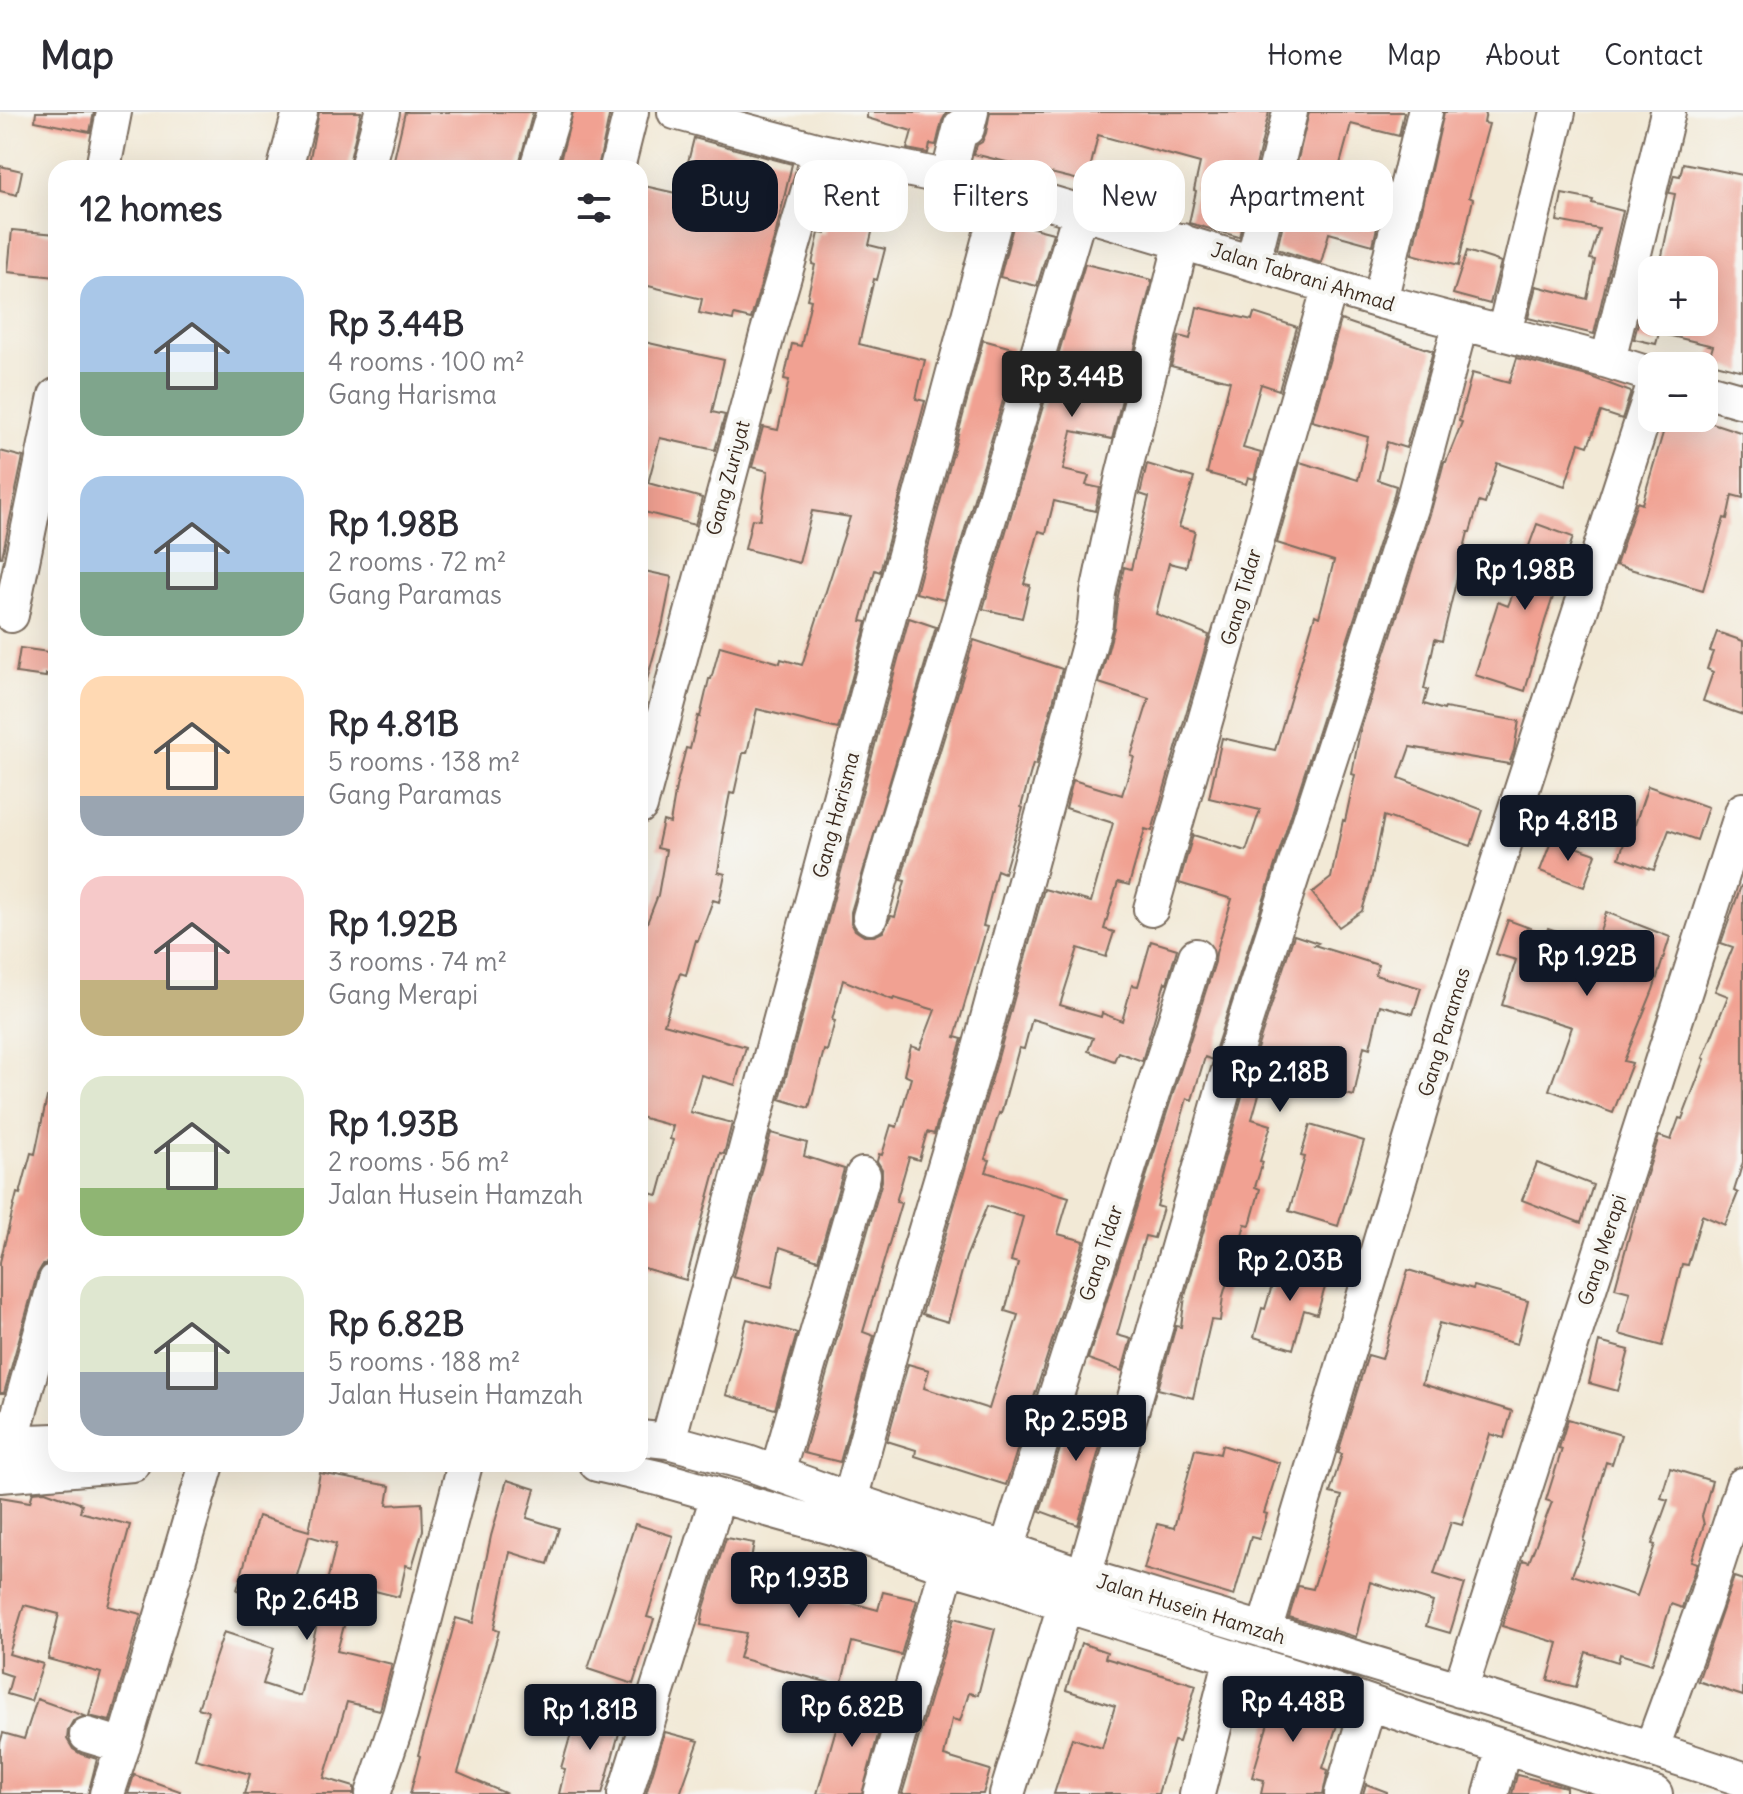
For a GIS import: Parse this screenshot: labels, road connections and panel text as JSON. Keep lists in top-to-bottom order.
{
  "streets": {
    "street": [
      "Jalan Tabrani Ahmad",
      "Gang Zuriyat",
      "Gang Tidar",
      "Gang Harisma",
      "Gang Paramas",
      "Gang Merapi",
      "Jalan Husein Hamzah"
    ]
  },
  "crossings": [
    ["Jalan Tabrani Ahmad", "Gang Zuriyat"],
    ["Jalan Tabrani Ahmad", "Gang Tidar"],
    ["Gang Tidar", "Jalan Husein Hamzah"],
    ["Gang Harisma", "Jalan Husein Hamzah"],
    ["Gang Paramas", "Jalan Husein Hamzah"],
    ["Gang Merapi", "Jalan Husein Hamzah"]
  ],
  "page": {
    "header": "Map",
    "nav": [
      "Home",
      "Map",
      "About",
      "Contact"
    ],
    "chip": [
      "Buy",
      "Rent",
      "Filters",
      "New",
      "Apartment"
    ],
    "heading": "12 homes",
    "map_buttons": ["+", "−"],
    "list": [
      {
        "name": "Rp 3.44B",
        "note": "4 rooms · 100 m² · Gang Harisma"
      },
      {
        "name": "Rp 1.98B",
        "note": "2 rooms · 72 m² · Gang Paramas"
      },
      {
        "name": "Rp 4.81B",
        "note": "5 rooms · 138 m² · Gang Paramas"
      },
      {
        "name": "Rp 1.92B",
        "note": "3 rooms · 74 m² · Gang Merapi"
      },
      {
        "name": "Rp 1.93B",
        "note": "2 rooms · 56 m² · Jalan Husein Hamzah"
      },
      {
        "name": "Rp 6.82B",
        "note": "5 rooms · 188 m² · Jalan Husein Hamzah"
      }
    ],
    "price": [
      "Rp 3.44B",
      "Rp 1.98B",
      "Rp 4.81B",
      "Rp 1.92B",
      "Rp 2.18B",
      "Rp 2.03B",
      "Rp 2.59B",
      "Rp 1.93B",
      "Rp 2.64B",
      "Rp 4.48B",
      "Rp 6.82B",
      "Rp 1.81B"
    ]
  }
}
